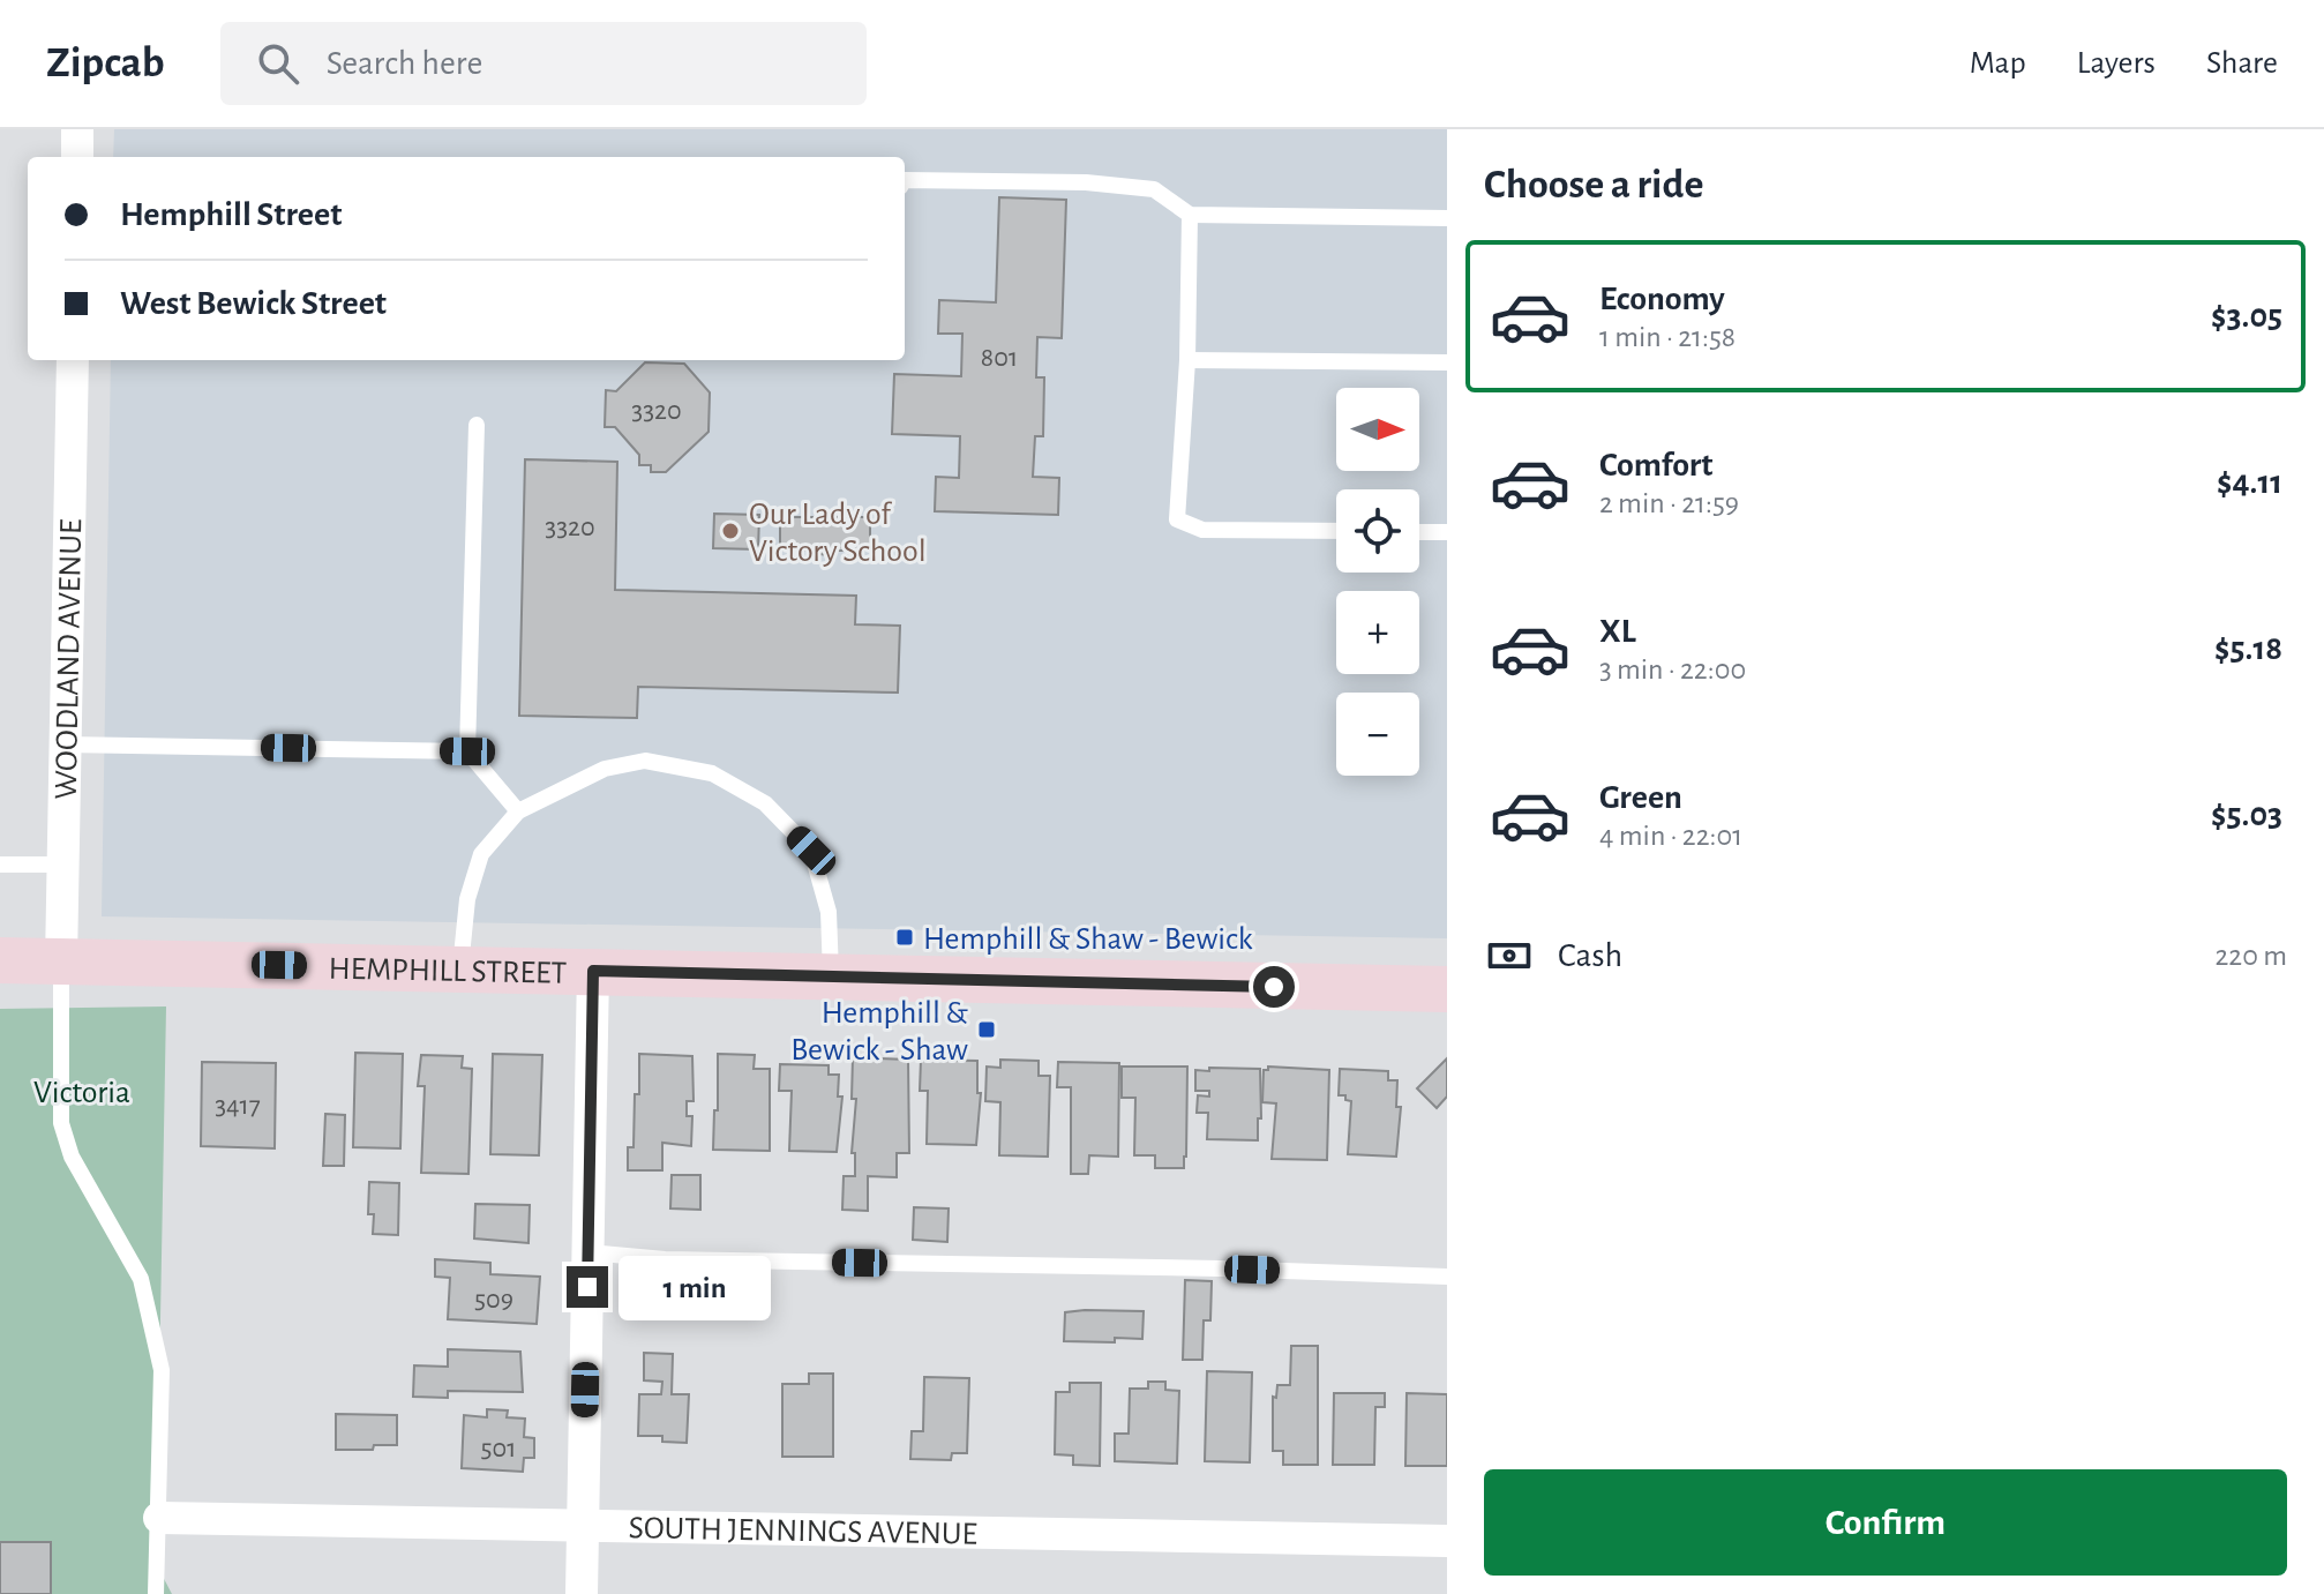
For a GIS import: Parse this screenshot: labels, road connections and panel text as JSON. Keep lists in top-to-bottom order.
{
  "streets": {
    "main road": ["HEMPHILL STREET"],
    "street": ["WOODLAND AVENUE", "SOUTH JENNINGS AVENUE"]
  },
  "crossings": [
    ["WOODLAND AVENUE", "HEMPHILL STREET"]
  ],
  "parks": ["Victoria"],
  "places": {
    "other": ["Our Lady of Victory School"],
    "transit": ["Hemphill & Shaw - Bewick", "Hemphill & Bewick - Shaw"]
  },
  "house_numbers": [
    "801",
    "3320",
    "3320",
    "3417",
    "509",
    "501"
  ],
  "north": "right",
  "page": {
    "header": "Zipcab",
    "search": "Search here",
    "nav": ["Map", "Layers", "Share"],
    "heading": "Choose a ride",
    "banner": ["Hemphill Street", "West Bewick Street"],
    "list": [
      {
        "name": "Economy",
        "note": "1 min · 21:58",
        "value": "$3.05"
      },
      {
        "name": "Comfort",
        "note": "2 min · 21:59",
        "value": "$4.11"
      },
      {
        "name": "XL",
        "note": "3 min · 22:00",
        "value": "$5.18"
      },
      {
        "name": "Green",
        "note": "4 min · 22:01",
        "value": "$5.03"
      }
    ],
    "map_buttons": ["+", "−"],
    "pay": ["Cash", "220 m"],
    "bubble": "1 min",
    "buttons": "Confirm"
  }
}
